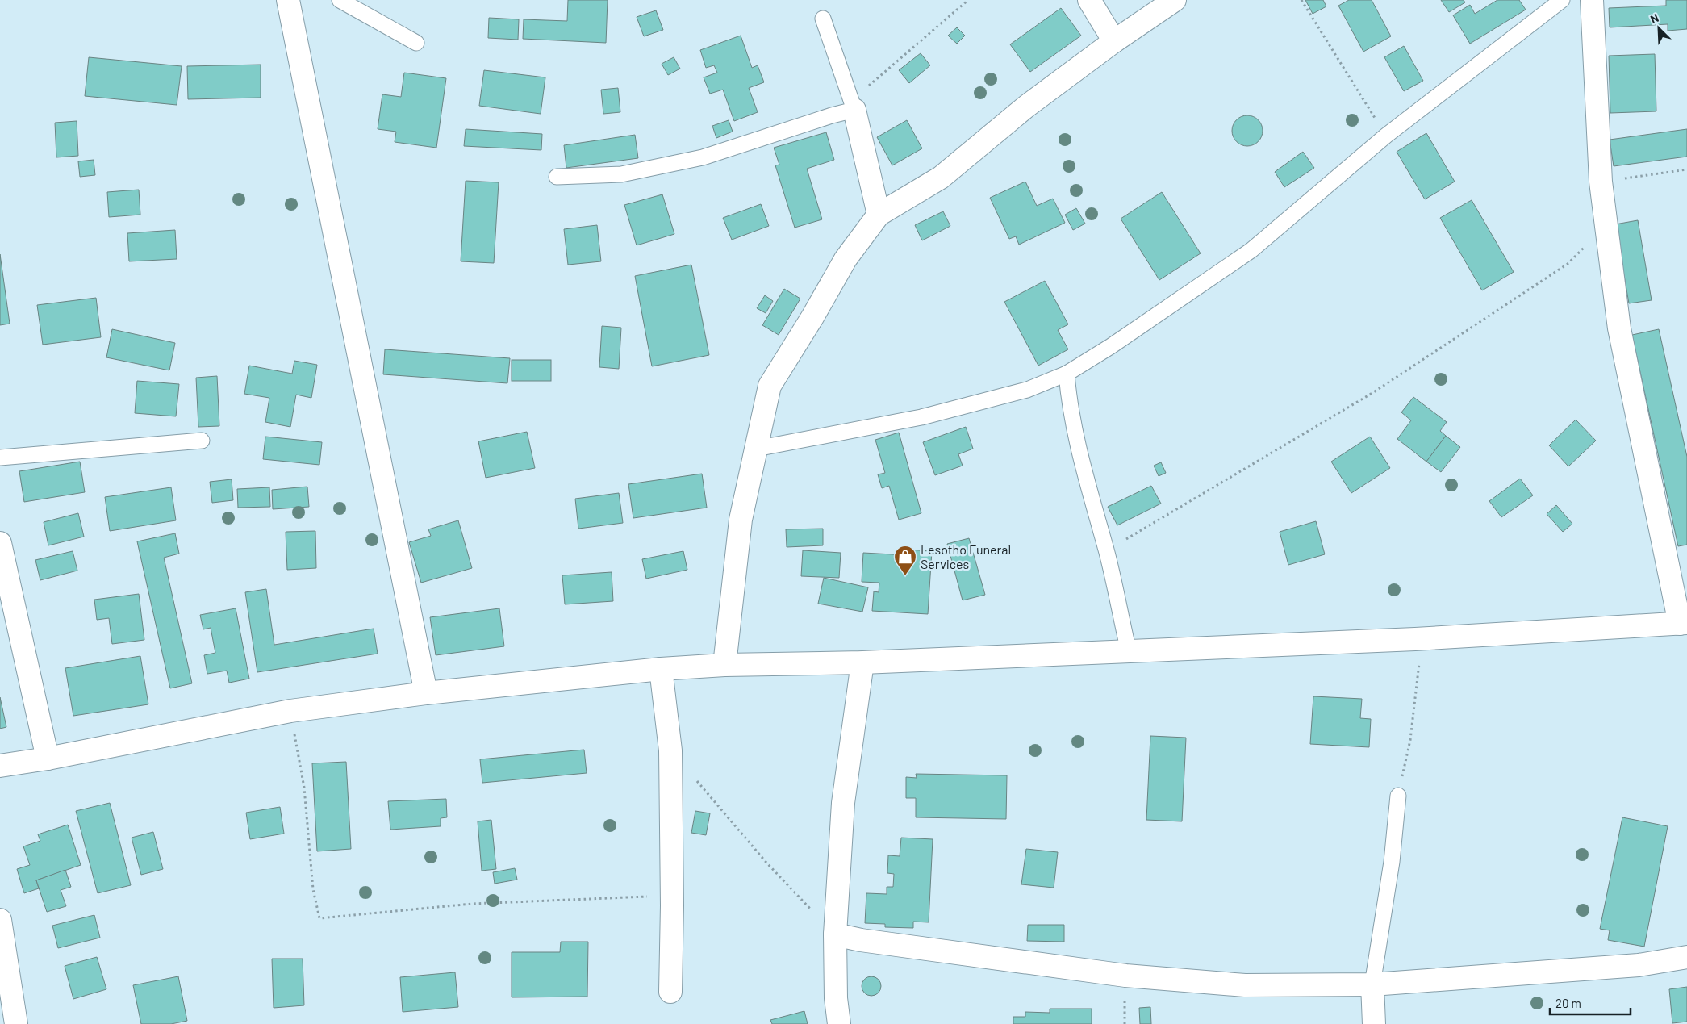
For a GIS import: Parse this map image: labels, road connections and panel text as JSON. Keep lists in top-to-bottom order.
{
  "places": {
    "shop": ["Lesotho Funeral Services"]
  },
  "scale_bar": "20 m",
  "north": "top left"
}
